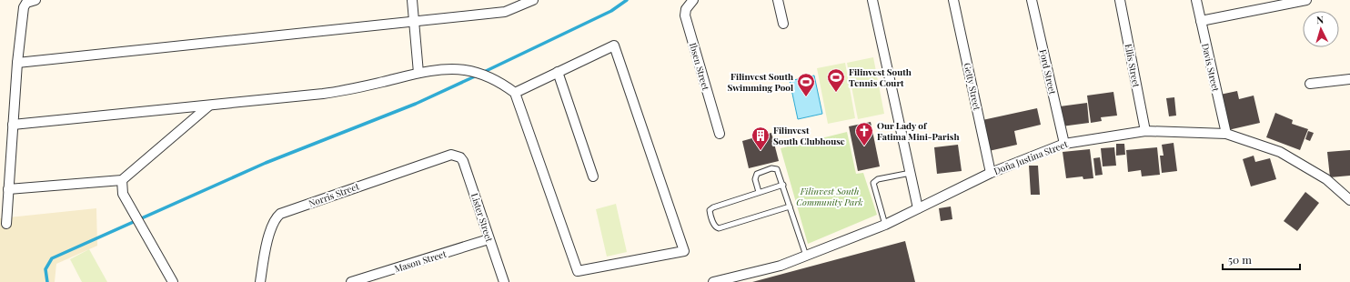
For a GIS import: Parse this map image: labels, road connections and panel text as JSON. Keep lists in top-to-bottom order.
{
  "streets": {
    "street": [
      "Ellis Street",
      "Ibsen Street",
      "Davis Street",
      "Ford Street",
      "Getty Street",
      "Doña Justina Street",
      "Norris Street",
      "Lister Street",
      "Mason Street"
    ]
  },
  "crossings": [
    ["Ellis Street", "Doña Justina Street"],
    ["Davis Street", "Doña Justina Street"],
    ["Ford Street", "Doña Justina Street"],
    ["Getty Street", "Doña Justina Street"],
    ["Norris Street", "Lister Street"],
    ["Lister Street", "Mason Street"]
  ],
  "parks": ["Filinvest South Community Park"],
  "places": {
    "sports": ["Filinvest South Tennis Court", "Filinvest South Swimming Pool"],
    "church": ["Our Lady of Fatima Mini-Parish"],
    "building": ["Filinvest South Clubhouse"]
  },
  "scale_bar": "50 m",
  "north": "top"
}
